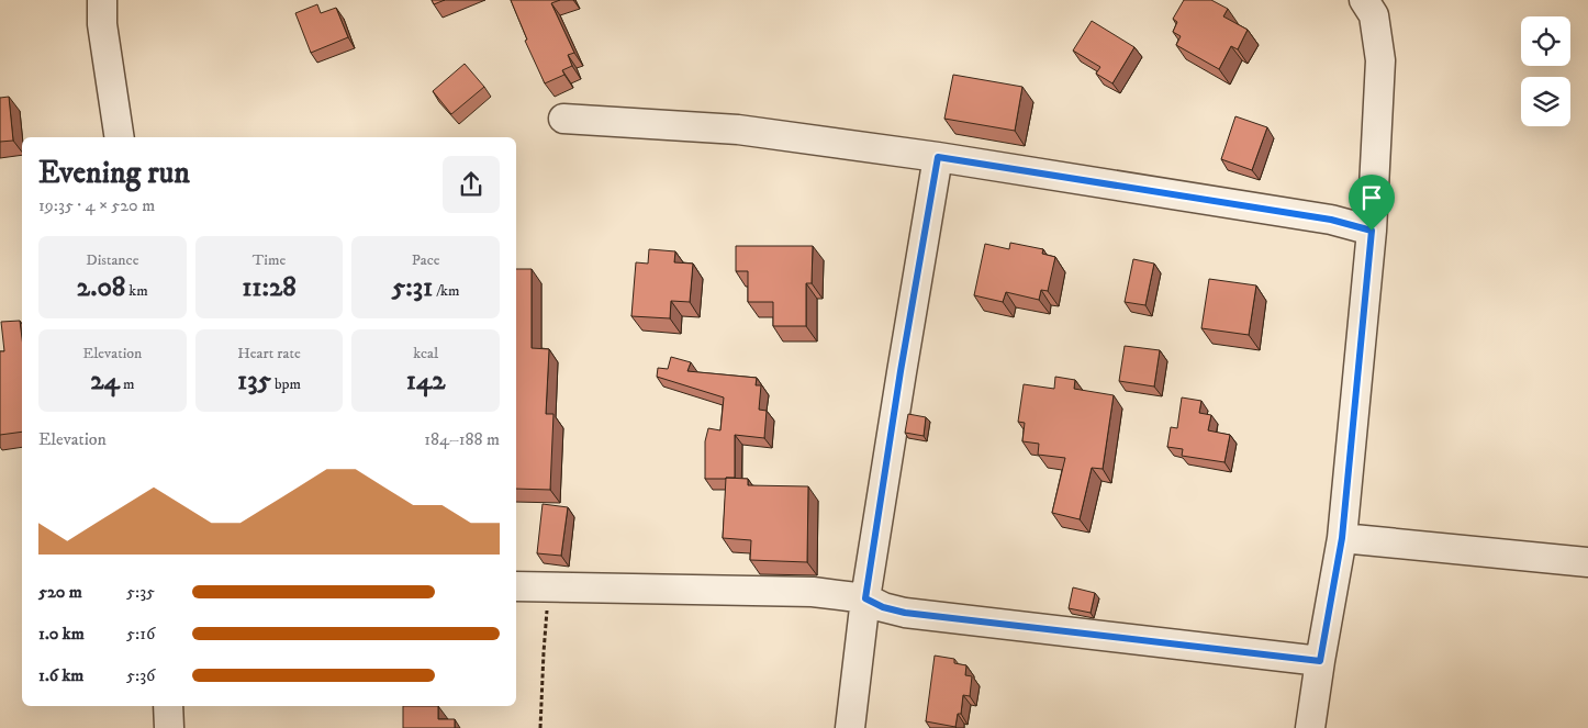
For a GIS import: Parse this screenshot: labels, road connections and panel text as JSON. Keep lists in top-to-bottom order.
{
  "page": {
    "heading": ["Evening run", "19:35 · 4 × 520 m"],
    "stats": [
      ["Distance", "2.08 km"],
      ["Time", "11:28"],
      ["Pace", "5:31 /km"],
      ["Elevation", "24 m"],
      ["Heart rate", "135 bpm"],
      ["kcal", "142"]
    ],
    "chart": ["Elevation", "184–188 m"],
    "list": [
      {
        "name": "520 m",
        "note": "5:35"
      },
      {
        "name": "1.0 km",
        "note": "5:16"
      },
      {
        "name": "1.6 km",
        "note": "5:36"
      }
    ]
  }
}
